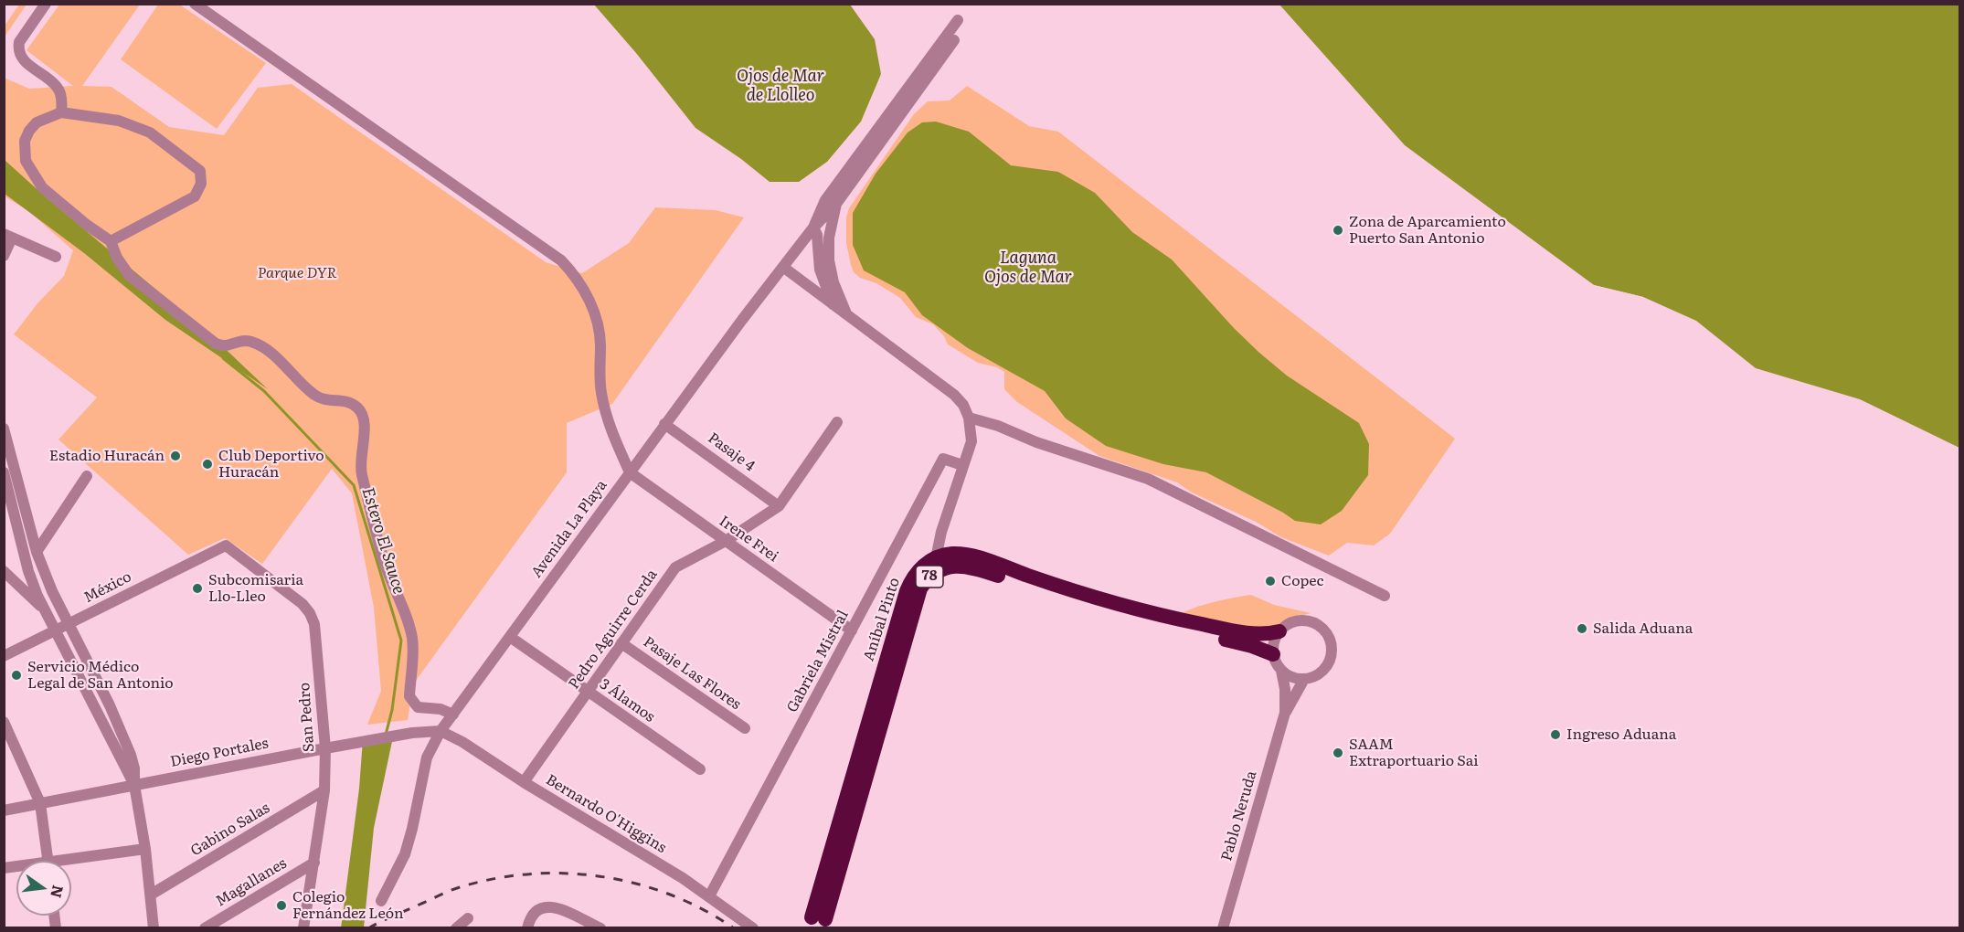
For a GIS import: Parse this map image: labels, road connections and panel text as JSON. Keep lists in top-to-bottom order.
{
  "streets": {
    "highway": ["78", "Aníbal Pinto"],
    "street": [
      "Pasaje 4",
      "Avenida La Playa",
      "Irene Frei",
      "México",
      "Pedro Aguirre Cerda",
      "Gabriela Mistral",
      "Pasaje Las Flores",
      "3 Álamos",
      "San Pedro",
      "Diego Portales",
      "Bernardo O'Higgins",
      "Pablo Neruda",
      "Gabino Salas",
      "Magallanes"
    ]
  },
  "crossings": [
    ["Pasaje 4", "Avenida La Playa"],
    ["Pasaje 4", "Pedro Aguirre Cerda"],
    ["Avenida La Playa", "Irene Frei"],
    ["Avenida La Playa", "3 Álamos"],
    ["Avenida La Playa", "Diego Portales"],
    ["Avenida La Playa", "Bernardo O'Higgins"],
    ["Irene Frei", "Pedro Aguirre Cerda"],
    ["Irene Frei", "Gabriela Mistral"],
    ["78", "Aníbal Pinto"],
    ["78", "Pablo Neruda"],
    ["México", "San Pedro"],
    ["Aníbal Pinto", "Pablo Neruda"],
    ["Pedro Aguirre Cerda", "Pasaje Las Flores"],
    ["Pedro Aguirre Cerda", "3 Álamos"],
    ["Pedro Aguirre Cerda", "Bernardo O'Higgins"],
    ["Gabriela Mistral", "Bernardo O'Higgins"],
    ["San Pedro", "Diego Portales"],
    ["San Pedro", "Gabino Salas"],
    ["San Pedro", "Magallanes"],
    ["Diego Portales", "Bernardo O'Higgins"]
  ],
  "water": ["Ojos de Mar de Llolleo", "Laguna Ojos de Mar", "Estero El Sauce"],
  "parks": ["Parque DYR"],
  "places": [
    "Zona de Aparcamiento Puerto San Antonio",
    "Estadio Huracán",
    "Club Deportivo Huracán",
    "Copec",
    "Subcomisaria Llo-Lleo",
    "Salida Aduana",
    "Servicio Médico Legal de San Antonio",
    "Ingreso Aduana",
    "SAAM Extraportuario Sai",
    "Colegio Fernández León"
  ],
  "north": "right"
}
